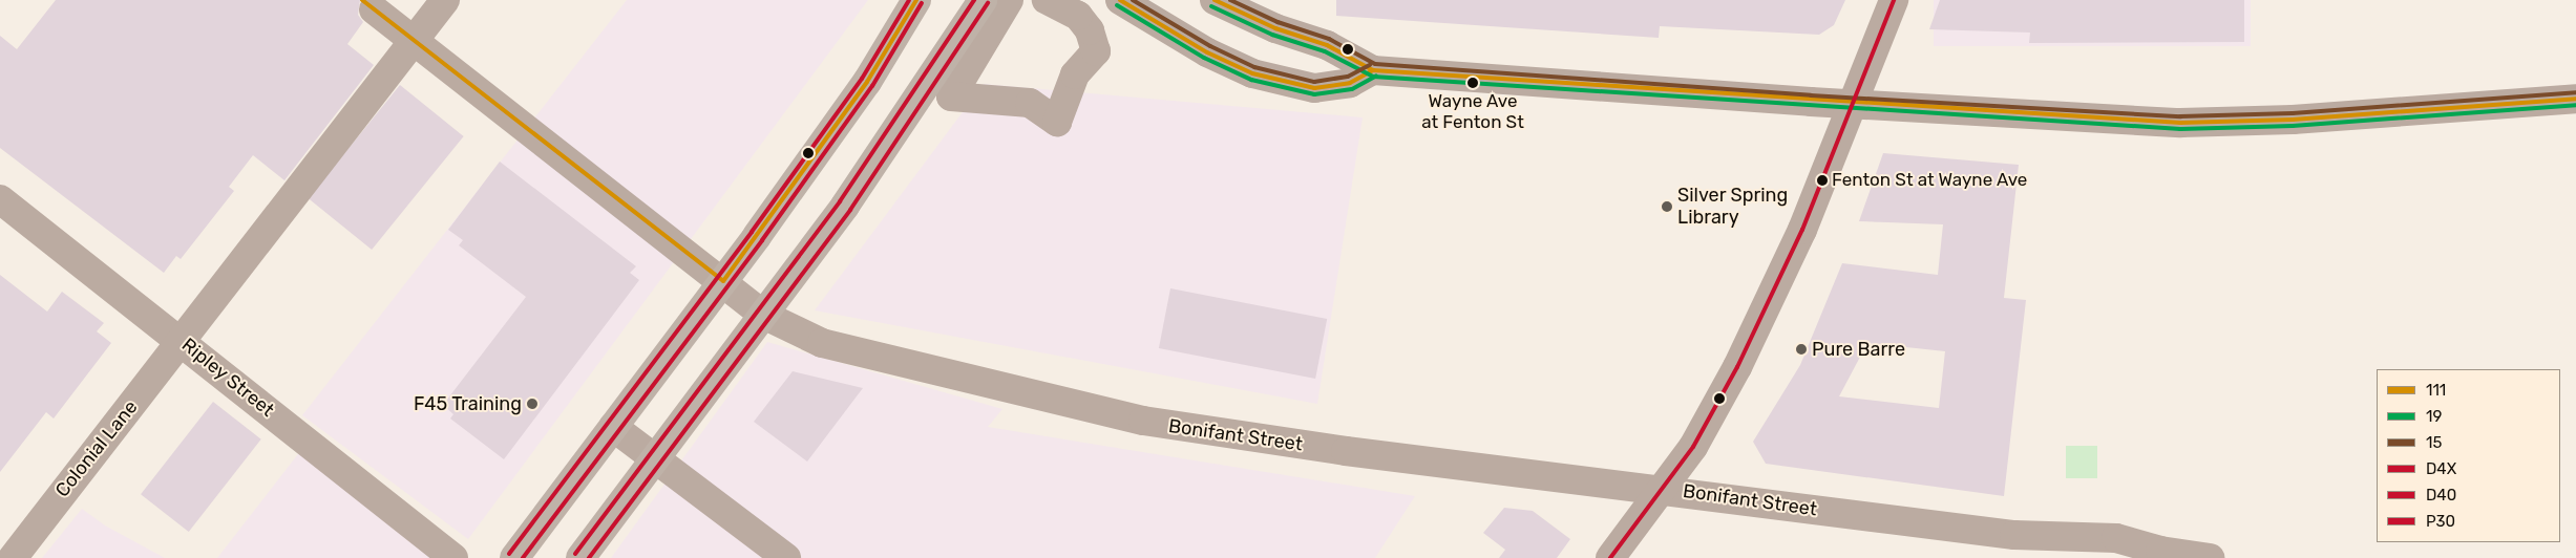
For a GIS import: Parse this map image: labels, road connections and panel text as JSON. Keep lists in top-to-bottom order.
{
  "streets": {
    "street": ["Ripley Street", "Bonifant Street", "Colonial Lane"]
  },
  "crossings": [
    ["Ripley Street", "Colonial Lane"],
    ["Bonifant Street", "Colonial Lane"]
  ],
  "places": [
    "Wayne Ave at Fenton St",
    "Fenton St at Wayne Ave",
    "Silver Spring Library",
    "Pure Barre",
    "F45 Training"
  ],
  "lines": [
    "transit line 111",
    "transit line 15",
    "transit line D40",
    "transit line P30",
    "transit line D4X",
    "transit line 19"
  ],
  "legend": [
    "111",
    "19",
    "15",
    "D4X",
    "D40",
    "P30"
  ]
}
